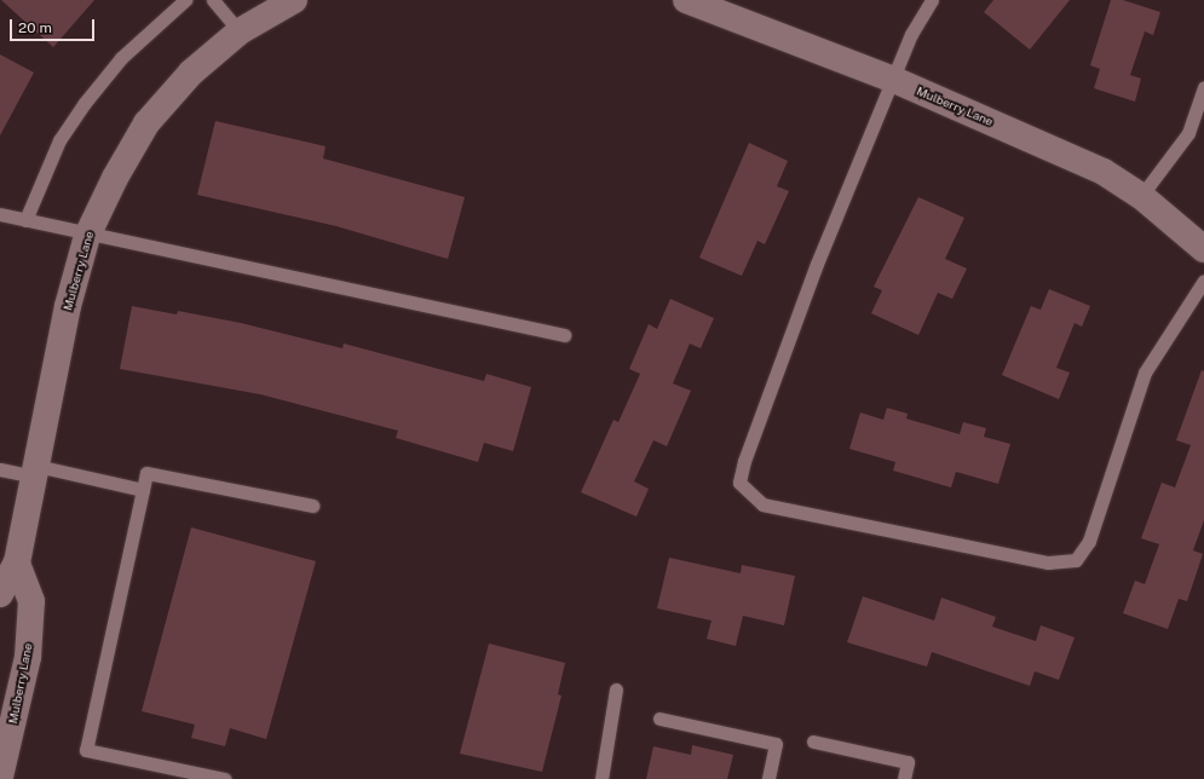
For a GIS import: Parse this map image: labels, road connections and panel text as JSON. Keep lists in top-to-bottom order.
{
  "streets": {
    "street": ["Mulberry Lane"]
  },
  "scale_bar": "20 m"
}
